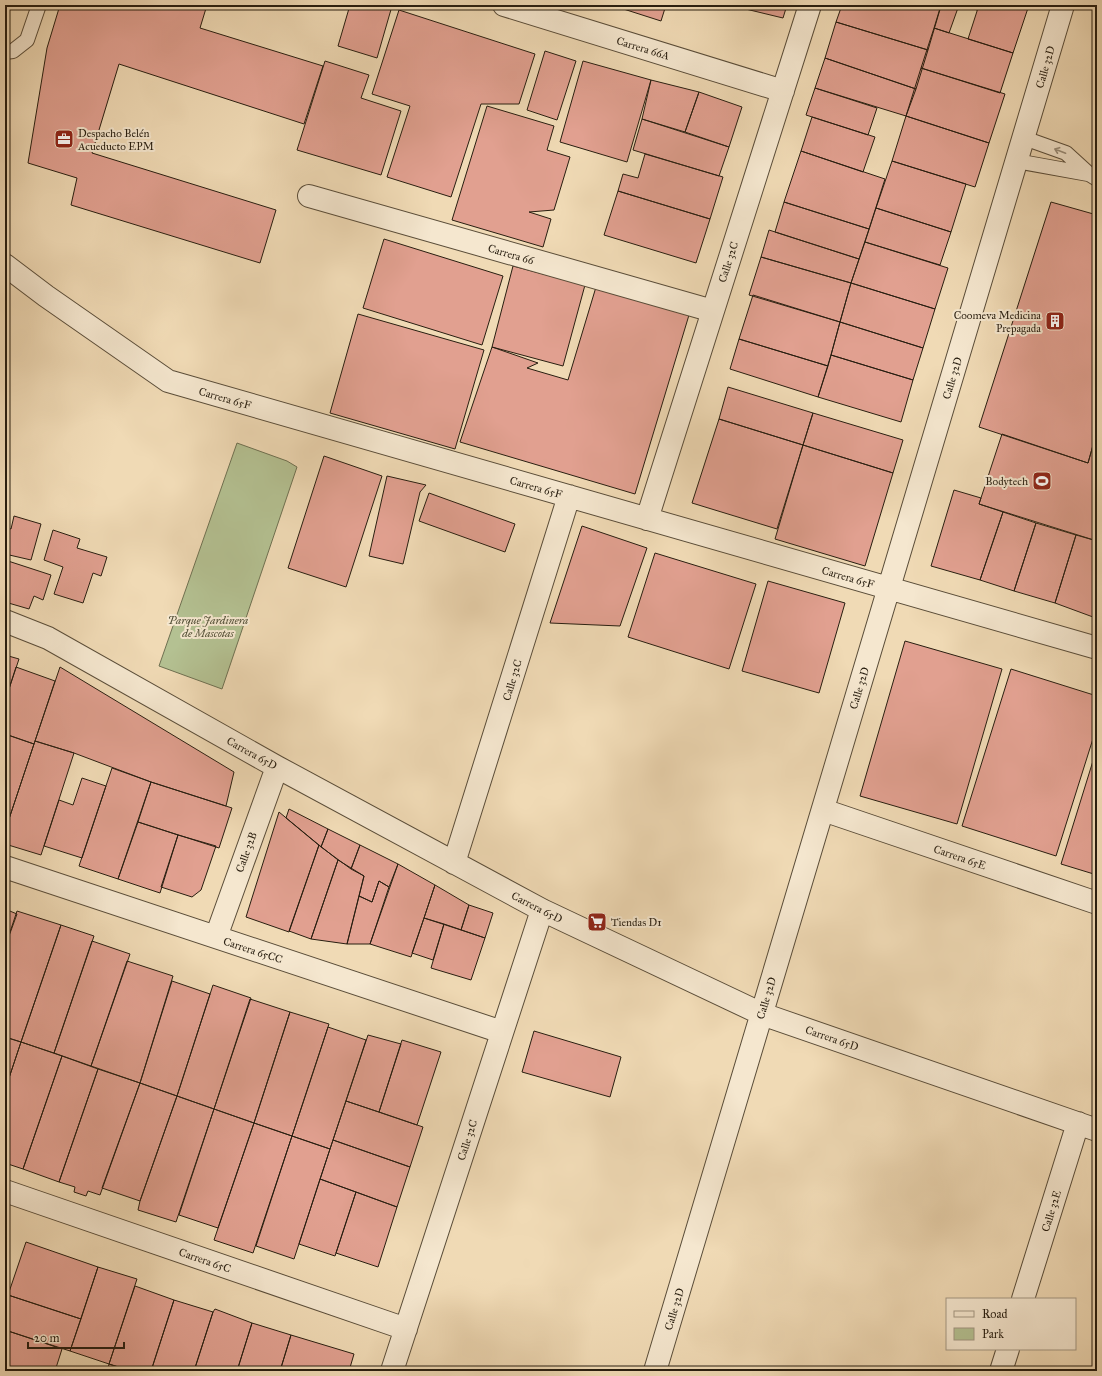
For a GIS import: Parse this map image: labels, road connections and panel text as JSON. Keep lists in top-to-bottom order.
{
  "streets": {
    "street": [
      "Carrera 66A",
      "Calle 32D",
      "Carrera 66",
      "Calle 32C",
      "Carrera 65F",
      "Carrera 65D",
      "Calle 32B",
      "Carrera 65E",
      "Carrera 65CC",
      "Calle 32E",
      "Carrera 65C"
    ]
  },
  "crossings": [
    ["Carrera 66A", "Calle 32C"],
    ["Calle 32D", "Carrera 65F"],
    ["Calle 32D", "Carrera 65D"],
    ["Calle 32D", "Carrera 65E"],
    ["Carrera 66", "Calle 32C"],
    ["Calle 32C", "Carrera 65F"],
    ["Calle 32C", "Carrera 65D"],
    ["Calle 32C", "Carrera 65CC"],
    ["Calle 32C", "Carrera 65C"],
    ["Carrera 65D", "Calle 32B"],
    ["Carrera 65D", "Calle 32E"],
    ["Calle 32B", "Carrera 65CC"]
  ],
  "parks": ["Parque Jardinera de Mascotas"],
  "places": {
    "office": ["Despacho Belén Acueducto EPM"],
    "building": ["Coomeva Medicina Prepagada"],
    "sports": ["Bodytech"],
    "supermarket": ["Tiendas D1"]
  },
  "legend": ["Road", "Park"],
  "scale_bar": "20 m"
}
